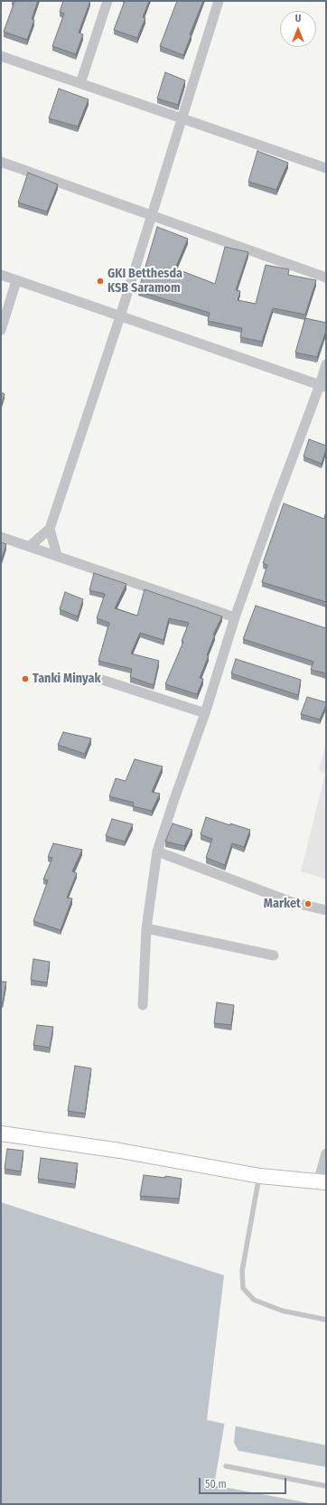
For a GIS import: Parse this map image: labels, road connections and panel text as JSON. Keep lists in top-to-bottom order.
{
  "places": ["GKI Betthesda KSB Saramom", "Tanki Minyak", "Market"],
  "scale_bar": "50 m",
  "north": "top"
}
